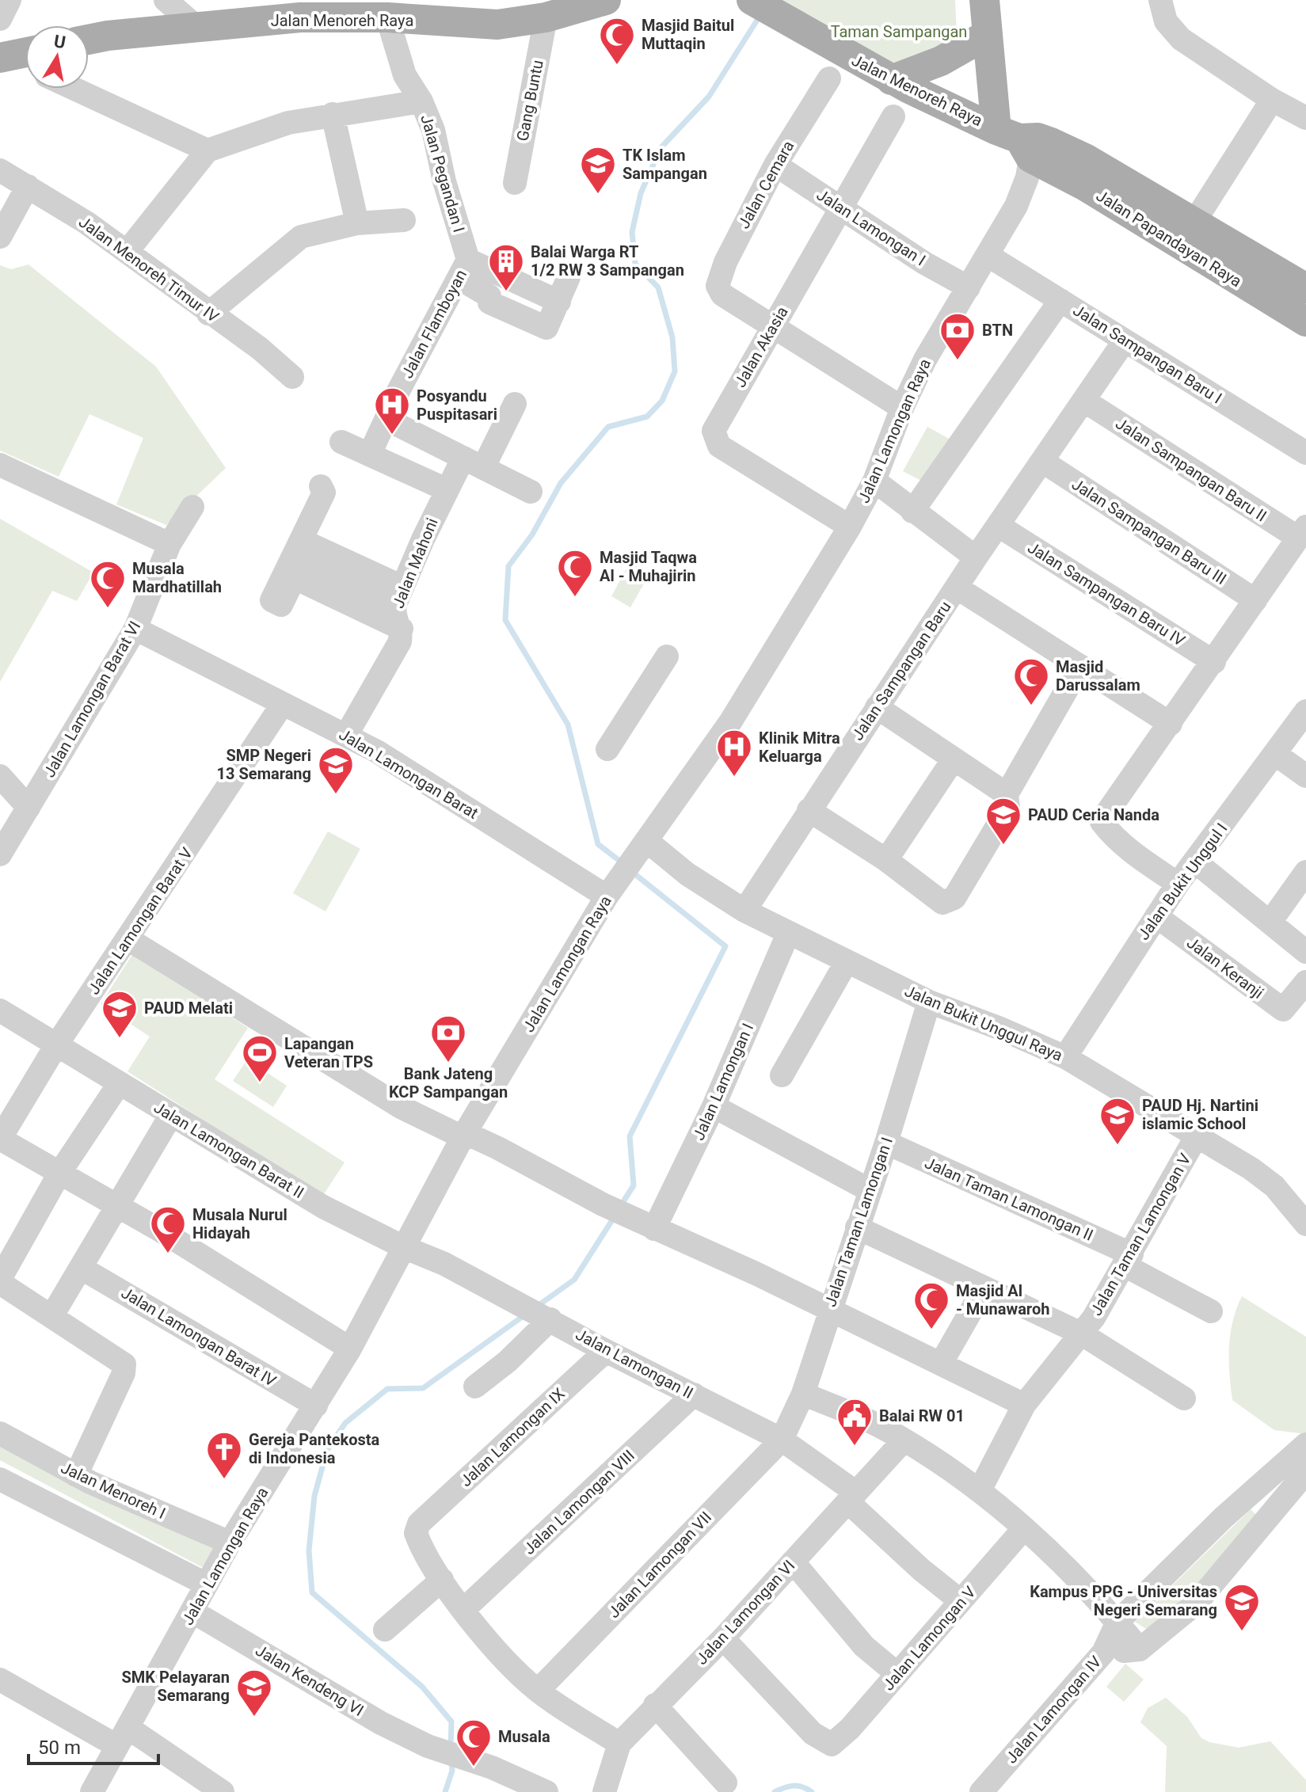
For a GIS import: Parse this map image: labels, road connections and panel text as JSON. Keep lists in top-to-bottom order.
{
  "streets": {
    "main road": ["Jalan Menoreh Raya", "Jalan Papandayan Raya"],
    "street": [
      "Gang Buntu",
      "Jalan Pegandan I",
      "Jalan Cemara",
      "Jalan Lamongan I",
      "Jalan Menoreh Timur IV",
      "Jalan Flamboyan",
      "Jalan Akasia",
      "Jalan Sampangan Baru I",
      "Jalan Lamongan Raya",
      "Jalan Sampangan Baru II",
      "Jalan Sampangan Baru III",
      "Jalan Mahoni",
      "Jalan Sampangan Baru IV",
      "Jalan Sampangan Baru",
      "Jalan Lamongan Barat VI",
      "Jalan Lamongan Barat",
      "Jalan Bukit Unggul I",
      "Jalan Lamongan Barat V",
      "Jalan Keranji",
      "Jalan Bukit Unggul Raya",
      "Jalan Lamongan Barat II",
      "Jalan Taman Lamongan II",
      "Jalan Taman Lamongan I",
      "Jalan Taman Lamongan V",
      "Jalan Lamongan Barat IV",
      "Jalan Lamongan II",
      "Jalan Lamongan IX",
      "Jalan Menoreh I",
      "Jalan Lamongan VIII",
      "Jalan Lamongan VII",
      "Jalan Lamongan VI",
      "Jalan Lamongan V",
      "Jalan Kendeng VI",
      "Jalan Lamongan IV"
    ]
  },
  "crossings": [
    ["Jalan Menoreh Raya", "Gang Buntu"],
    ["Jalan Menoreh Raya", "Jalan Pegandan I"],
    ["Jalan Menoreh Raya", "Jalan Papandayan Raya"],
    ["Jalan Menoreh Raya", "Jalan Lamongan Raya"],
    ["Jalan Pegandan I", "Jalan Flamboyan"],
    ["Jalan Cemara", "Jalan Lamongan I"],
    ["Jalan Cemara", "Jalan Akasia"],
    ["Jalan Lamongan I", "Jalan Akasia"],
    ["Jalan Lamongan I", "Jalan Lamongan Raya"],
    ["Jalan Lamongan I", "Jalan Bukit Unggul Raya"],
    ["Jalan Papandayan Raya", "Jalan Lamongan Raya"],
    ["Jalan Akasia", "Jalan Lamongan Raya"],
    ["Jalan Sampangan Baru I", "Jalan Lamongan Raya"],
    ["Jalan Sampangan Baru I", "Jalan Sampangan Baru"],
    ["Jalan Lamongan Raya", "Jalan Lamongan Barat"],
    ["Jalan Lamongan Raya", "Jalan Bukit Unggul Raya"],
    ["Jalan Lamongan Raya", "Jalan Lamongan Barat II"],
    ["Jalan Lamongan Raya", "Jalan Lamongan Barat IV"],
    ["Jalan Lamongan Raya", "Jalan Lamongan II"],
    ["Jalan Lamongan Raya", "Jalan Menoreh I"],
    ["Jalan Lamongan Raya", "Jalan Kendeng VI"],
    ["Jalan Sampangan Baru II", "Jalan Sampangan Baru"],
    ["Jalan Sampangan Baru III", "Jalan Sampangan Baru"],
    ["Jalan Mahoni", "Jalan Lamongan Barat"],
    ["Jalan Sampangan Baru IV", "Jalan Sampangan Baru"],
    ["Jalan Sampangan Baru", "Jalan Bukit Unggul Raya"],
    ["Jalan Lamongan Barat VI", "Jalan Lamongan Barat"],
    ["Jalan Lamongan Barat", "Jalan Lamongan Barat V"],
    ["Jalan Bukit Unggul I", "Jalan Keranji"],
    ["Jalan Bukit Unggul I", "Jalan Bukit Unggul Raya"],
    ["Jalan Lamongan Barat V", "Jalan Lamongan Barat II"],
    ["Jalan Bukit Unggul Raya", "Jalan Taman Lamongan I"],
    ["Jalan Bukit Unggul Raya", "Jalan Taman Lamongan V"],
    ["Jalan Lamongan Barat II", "Jalan Lamongan II"],
    ["Jalan Taman Lamongan II", "Jalan Taman Lamongan I"],
    ["Jalan Taman Lamongan II", "Jalan Taman Lamongan V"],
    ["Jalan Taman Lamongan I", "Jalan Lamongan II"],
    ["Jalan Taman Lamongan I", "Jalan Lamongan VII"],
    ["Jalan Lamongan II", "Jalan Lamongan IX"],
    ["Jalan Lamongan II", "Jalan Lamongan VIII"],
    ["Jalan Lamongan II", "Jalan Lamongan VII"],
    ["Jalan Lamongan II", "Jalan Lamongan VI"],
    ["Jalan Lamongan II", "Jalan Lamongan V"],
    ["Jalan Lamongan VI", "Jalan Lamongan V"]
  ],
  "parks": ["Taman Sampangan"],
  "places": {
    "mosque": [
      "Masjid Baitul Muttaqin",
      "Masjid Taqwa Al - Muhajirin",
      "Musala Mardhatillah",
      "Masjid Darussalam",
      "Musala Nurul Hidayah",
      "Masjid Al - Munawaroh",
      "Musala"
    ],
    "school or university": [
      "TK Islam Sampangan",
      "SMP Negeri 13 Semarang",
      "PAUD Ceria Nanda",
      "PAUD Melati",
      "PAUD Hj. Nartini islamic School",
      "Kampus PPG - Universitas Negeri Semarang",
      "SMK Pelayaran Semarang"
    ],
    "building": ["Balai Warga RT 1/2 RW 3 Sampangan"],
    "bank": ["BTN", "Bank Jateng KCP Sampangan"],
    "hospital": ["Posyandu Puspitasari", "Klinik Mitra Keluarga"],
    "sports": ["Lapangan Veteran TPS"],
    "public building": ["Balai RW 01"],
    "church": ["Gereja Pantekosta di Indonesia"]
  },
  "scale_bar": "50 m",
  "north": "top"
}
